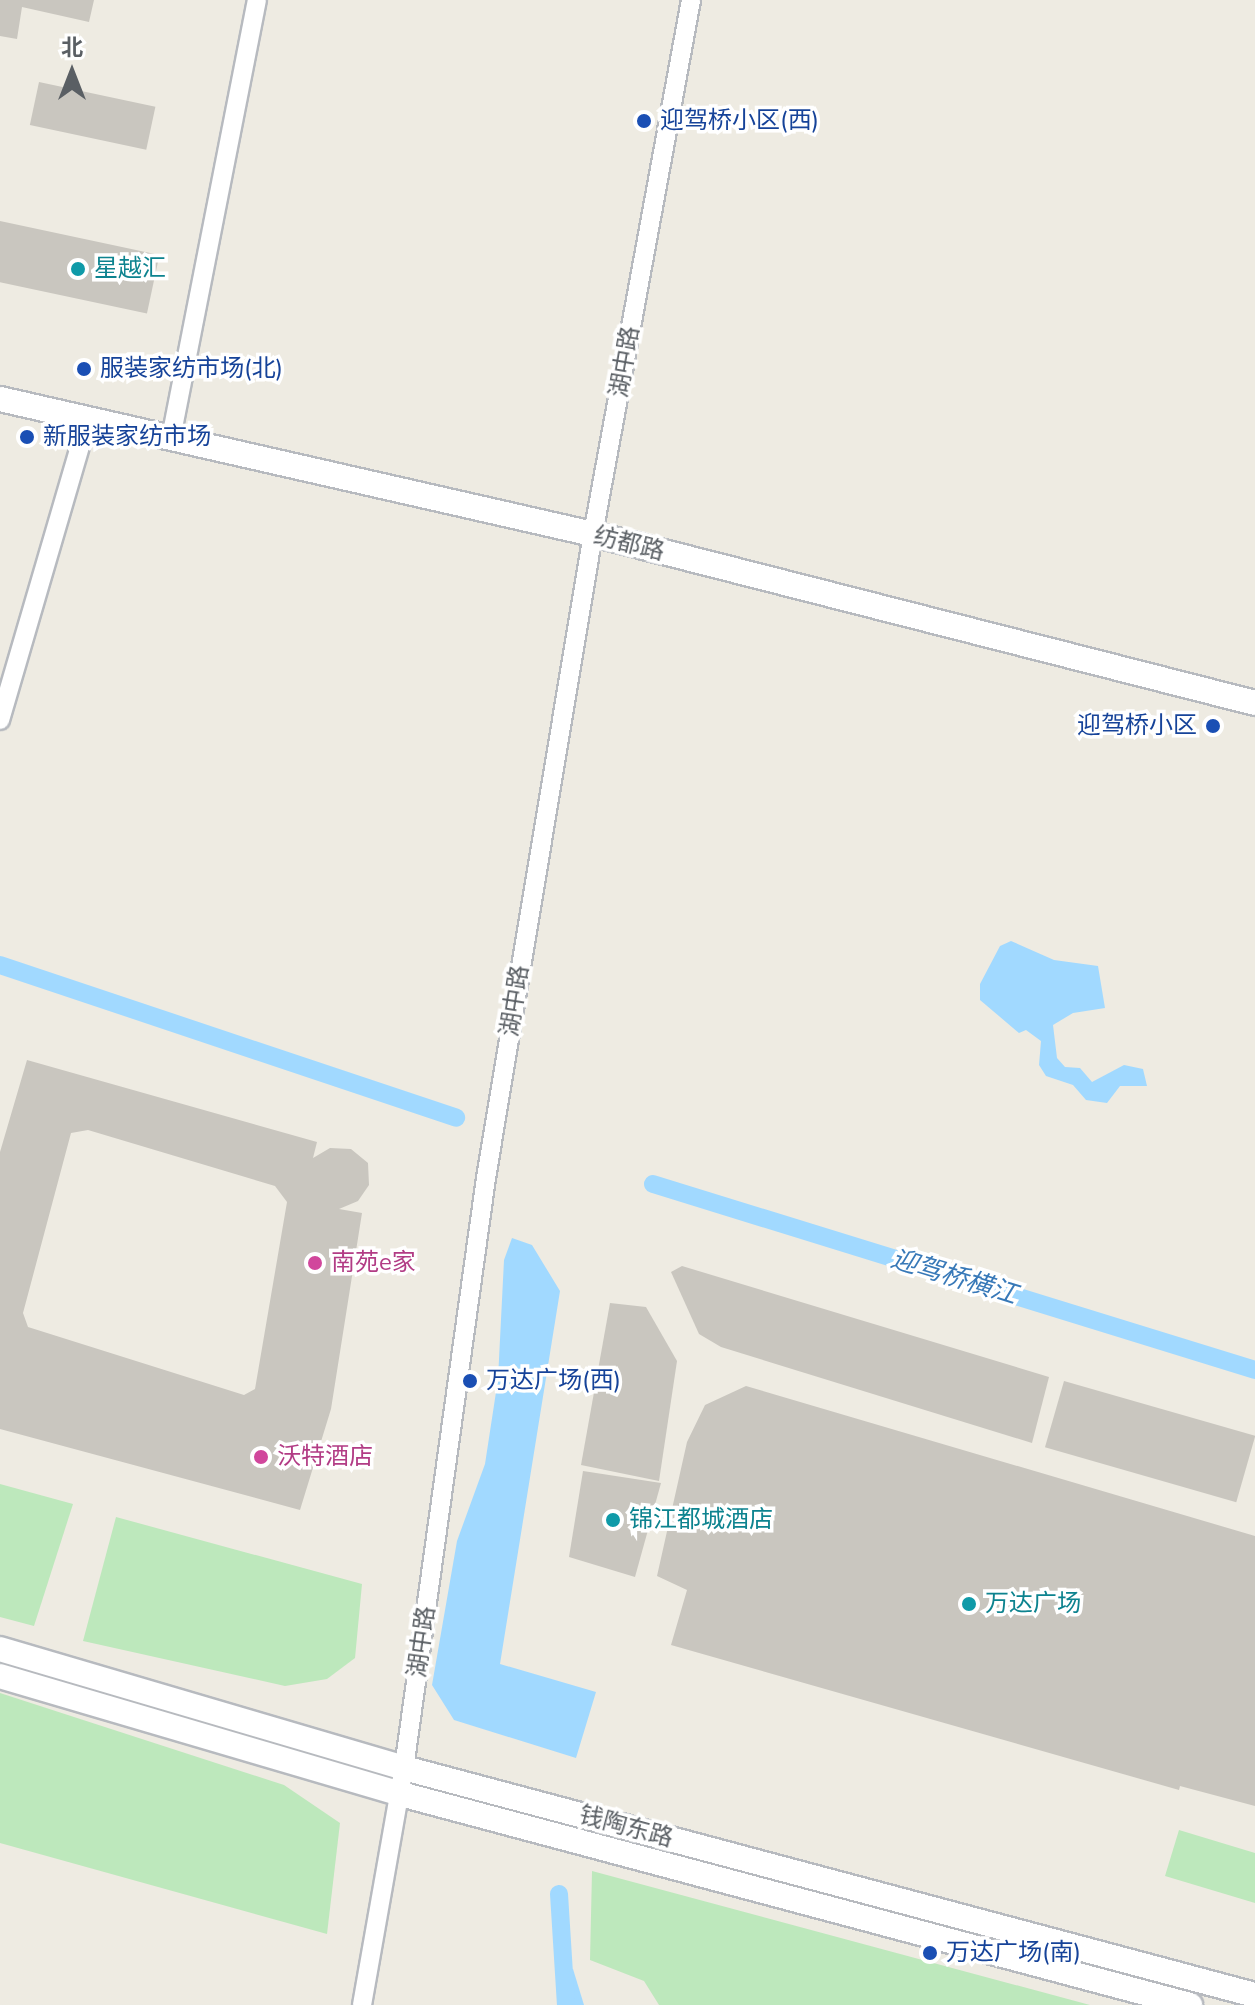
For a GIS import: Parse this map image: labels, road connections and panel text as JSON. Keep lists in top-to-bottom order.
{
  "streets": {
    "street": ["湖中路", "纺都路", "钱陶东路"]
  },
  "crossings": [
    ["湖中路", "纺都路"],
    ["湖中路", "钱陶东路"]
  ],
  "water": ["迎驾桥横江"],
  "places": [
    "迎驾桥小区(西)",
    "星越汇",
    "服装家纺市场(北)",
    "新服装家纺市场",
    "迎驾桥小区",
    "南苑e家",
    "万达广场(西)",
    "沃特酒店",
    "锦江都城酒店",
    "万达广场",
    "万达广场(南)"
  ],
  "north": "top"
}
